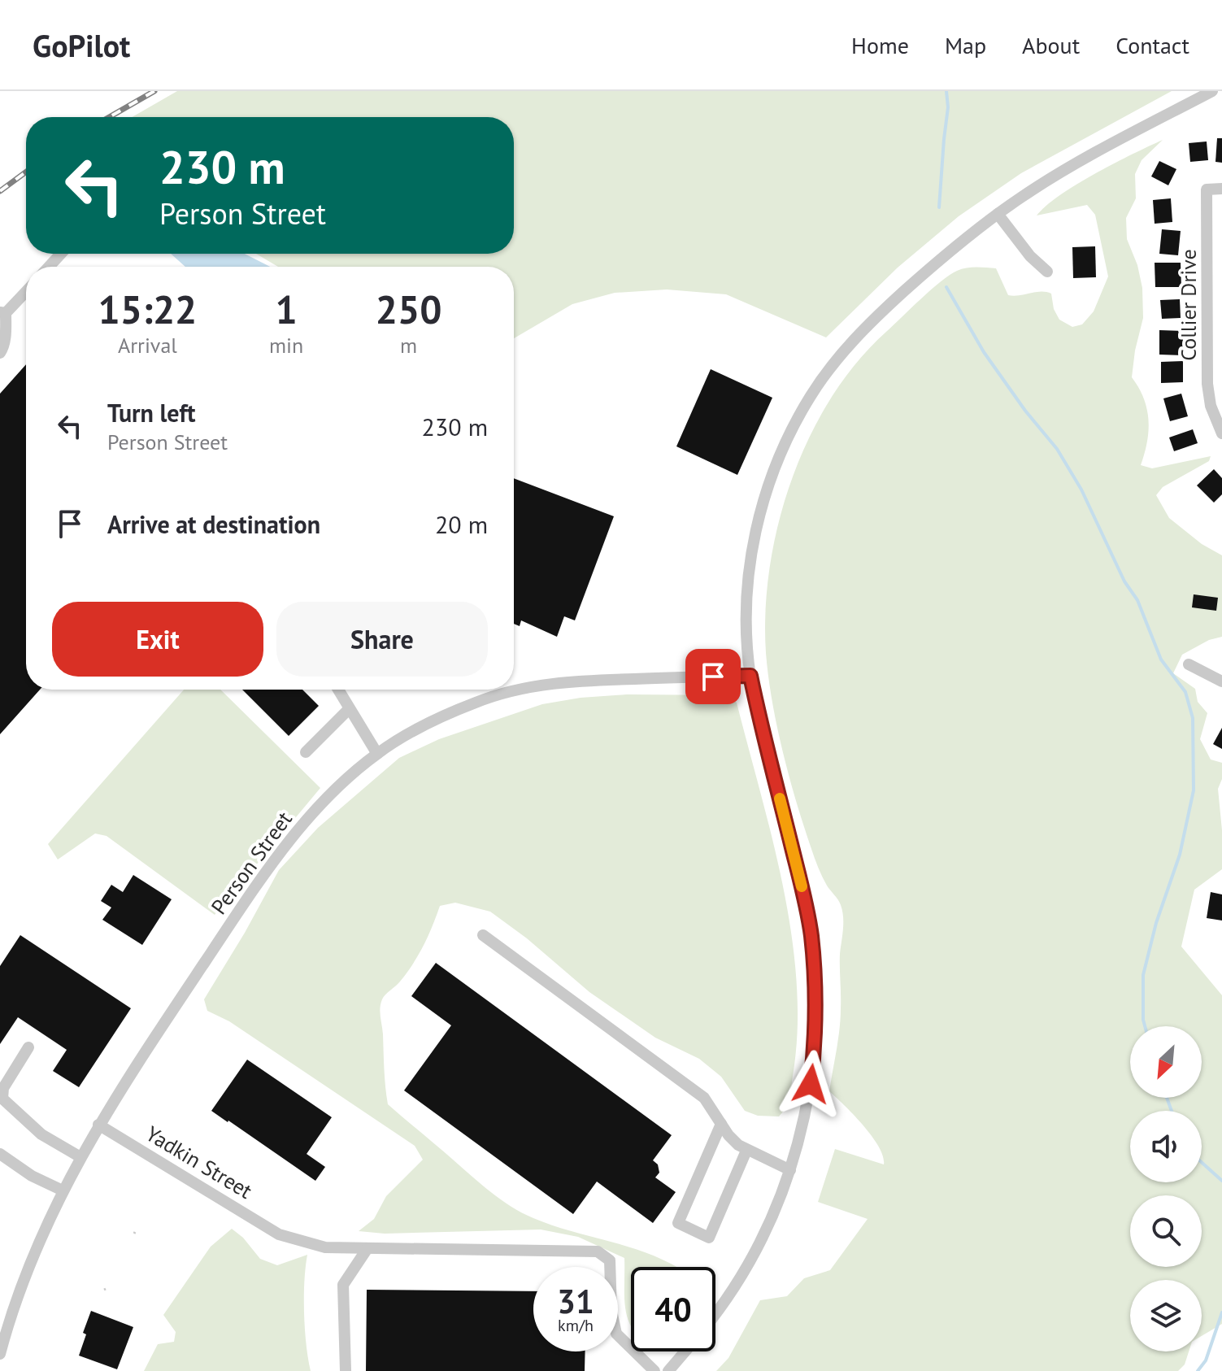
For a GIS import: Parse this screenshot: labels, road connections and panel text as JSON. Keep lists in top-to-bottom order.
{
  "streets": {
    "street": ["Collier Drive", "Person Street", "Yadkin Street"]
  },
  "crossings": [
    ["Person Street", "Yadkin Street"]
  ],
  "north": "bottom left",
  "page": {
    "header": "GoPilot",
    "nav": [
      "Home",
      "Map",
      "About",
      "Contact"
    ],
    "turn": ["230 m", "Person Street"],
    "eta": [
      "15:22",
      "Arrival",
      "1",
      "min",
      "250",
      "m"
    ],
    "list": [
      {
        "name": "Turn left",
        "note": "Person Street",
        "value": "230 m"
      },
      {
        "name": "Arrive at destination",
        "value": "20 m"
      }
    ],
    "buttons": ["Exit", "Share"],
    "speed": "31 km/h",
    "limit": "40"
  }
}
